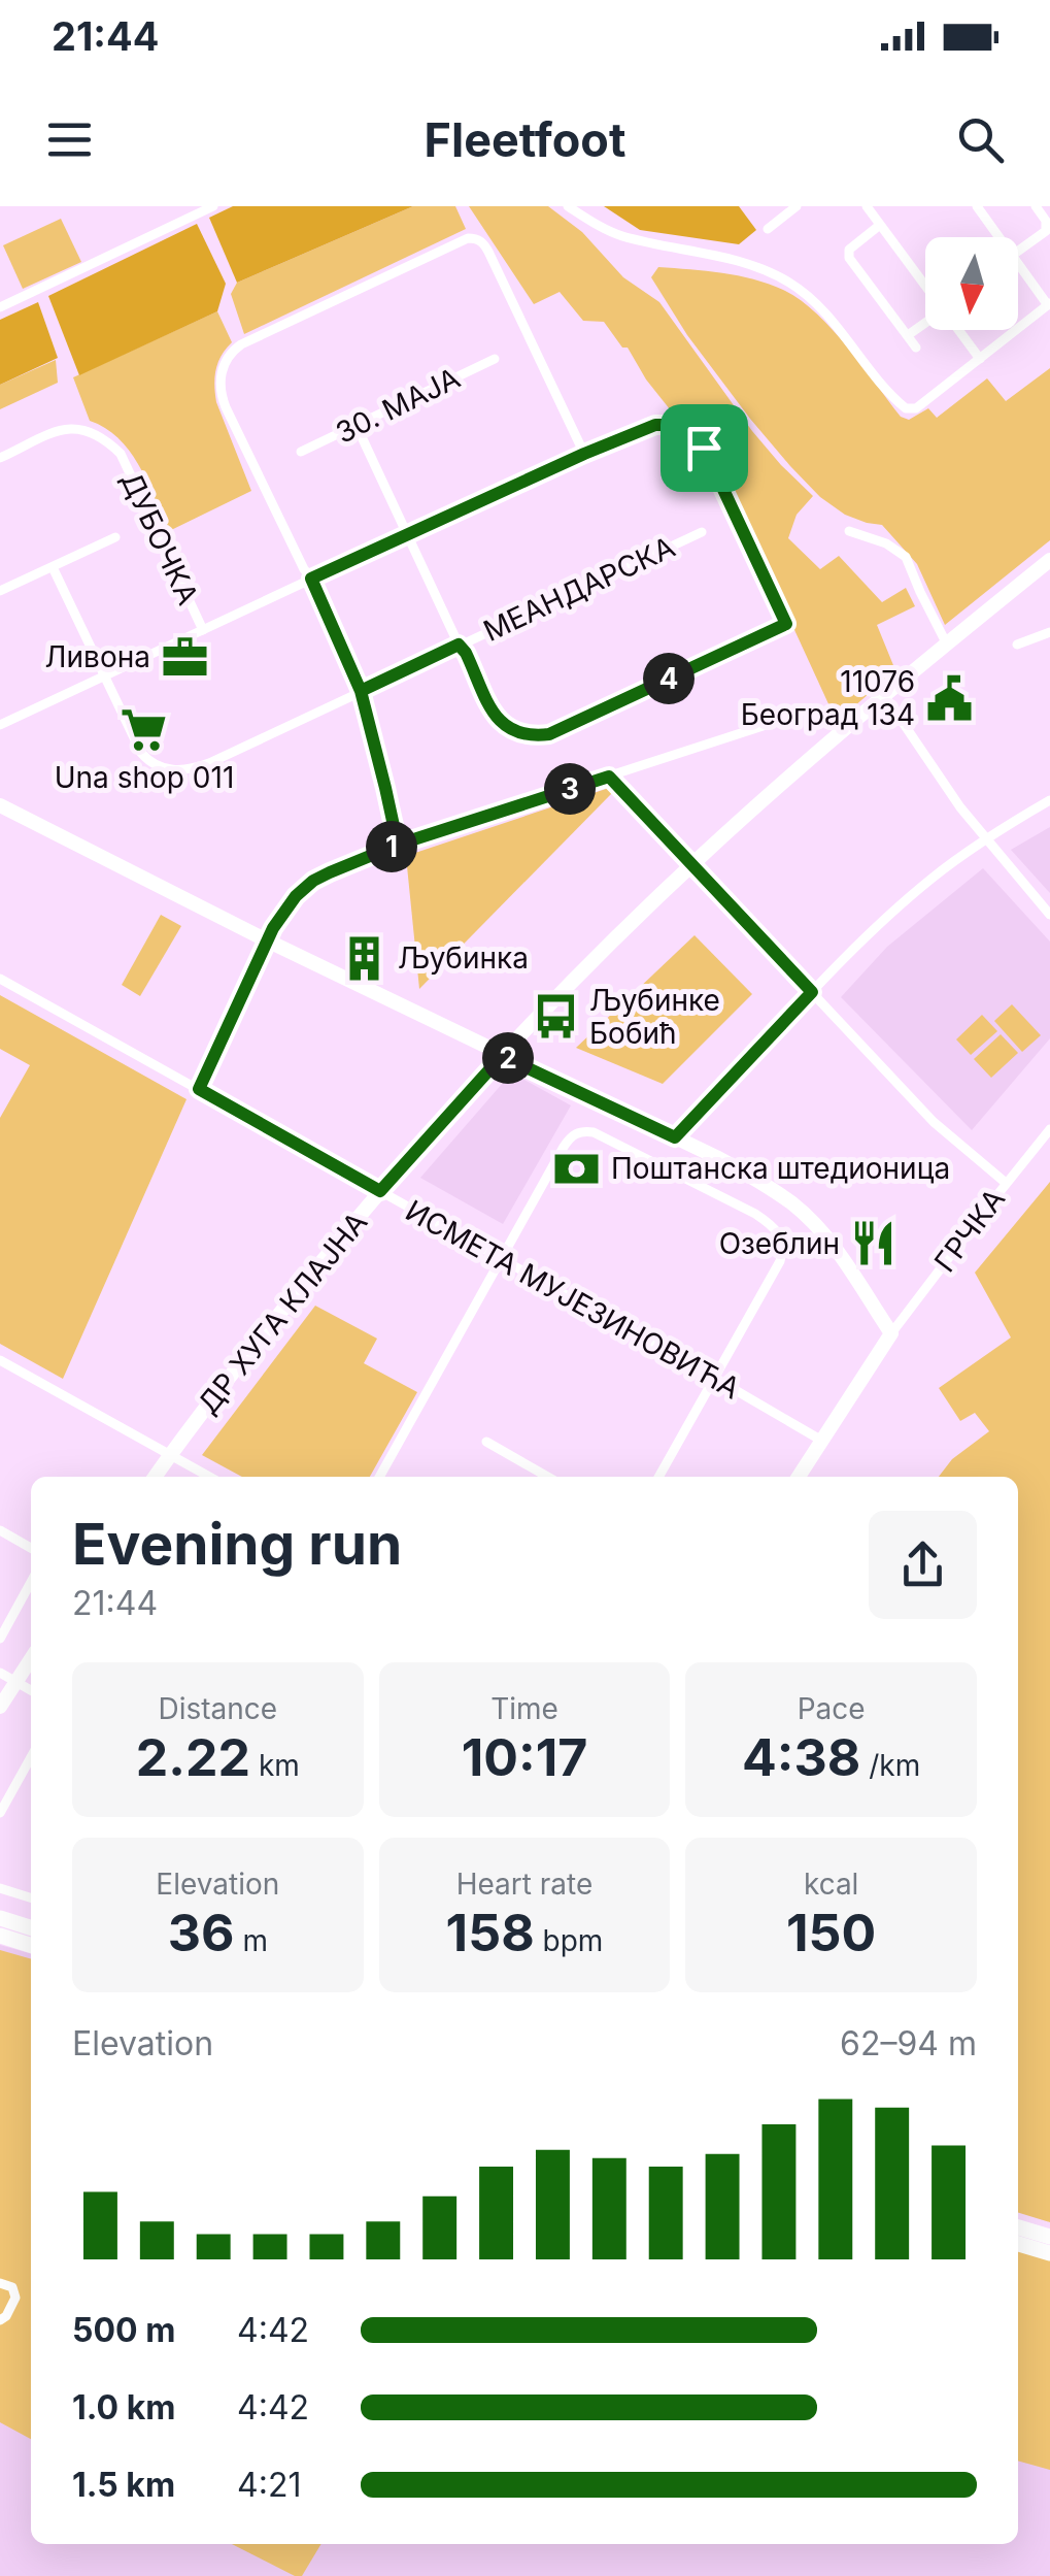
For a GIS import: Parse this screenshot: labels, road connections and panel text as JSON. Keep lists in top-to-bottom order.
{
  "streets": {
    "main road": ["ДР ХУГА КЛАЈНА"],
    "street": [
      "30. МАЈА",
      "ДУБОЧКА",
      "МЕАНДАРСКА",
      "ГРЧКА",
      "ИСМЕТА МУЈЕЗИНОВИЋА"
    ]
  },
  "crossings": [
    ["ИСМЕТА МУЈЕЗИНОВИЋА", "ДР ХУГА КЛАЈНА"]
  ],
  "places": {
    "office": ["Ливона"],
    "public building": ["11076 Београд 134"],
    "supermarket": ["Una shop 011"],
    "building": ["Љубинка"],
    "bus stop": ["Љубинке Бобић"],
    "bank": ["Поштанска штедионица"],
    "restaurant": ["Озеблин"]
  },
  "north": "bottom",
  "page": {
    "status": "21:44",
    "header": "Fleetfoot",
    "pins": [
      "4",
      "3",
      "1",
      "2"
    ],
    "heading": ["Evening run", "21:44"],
    "stats": [
      ["Distance", "2.22 km"],
      ["Time", "10:17"],
      ["Pace", "4:38 /km"],
      ["Elevation", "36 m"],
      ["Heart rate", "158 bpm"],
      ["kcal", "150"]
    ],
    "chart": ["Elevation", "62–94 m"],
    "list": [
      {
        "name": "500 m",
        "note": "4:42"
      },
      {
        "name": "1.0 km",
        "note": "4:42"
      },
      {
        "name": "1.5 km",
        "note": "4:21"
      }
    ]
  }
}
